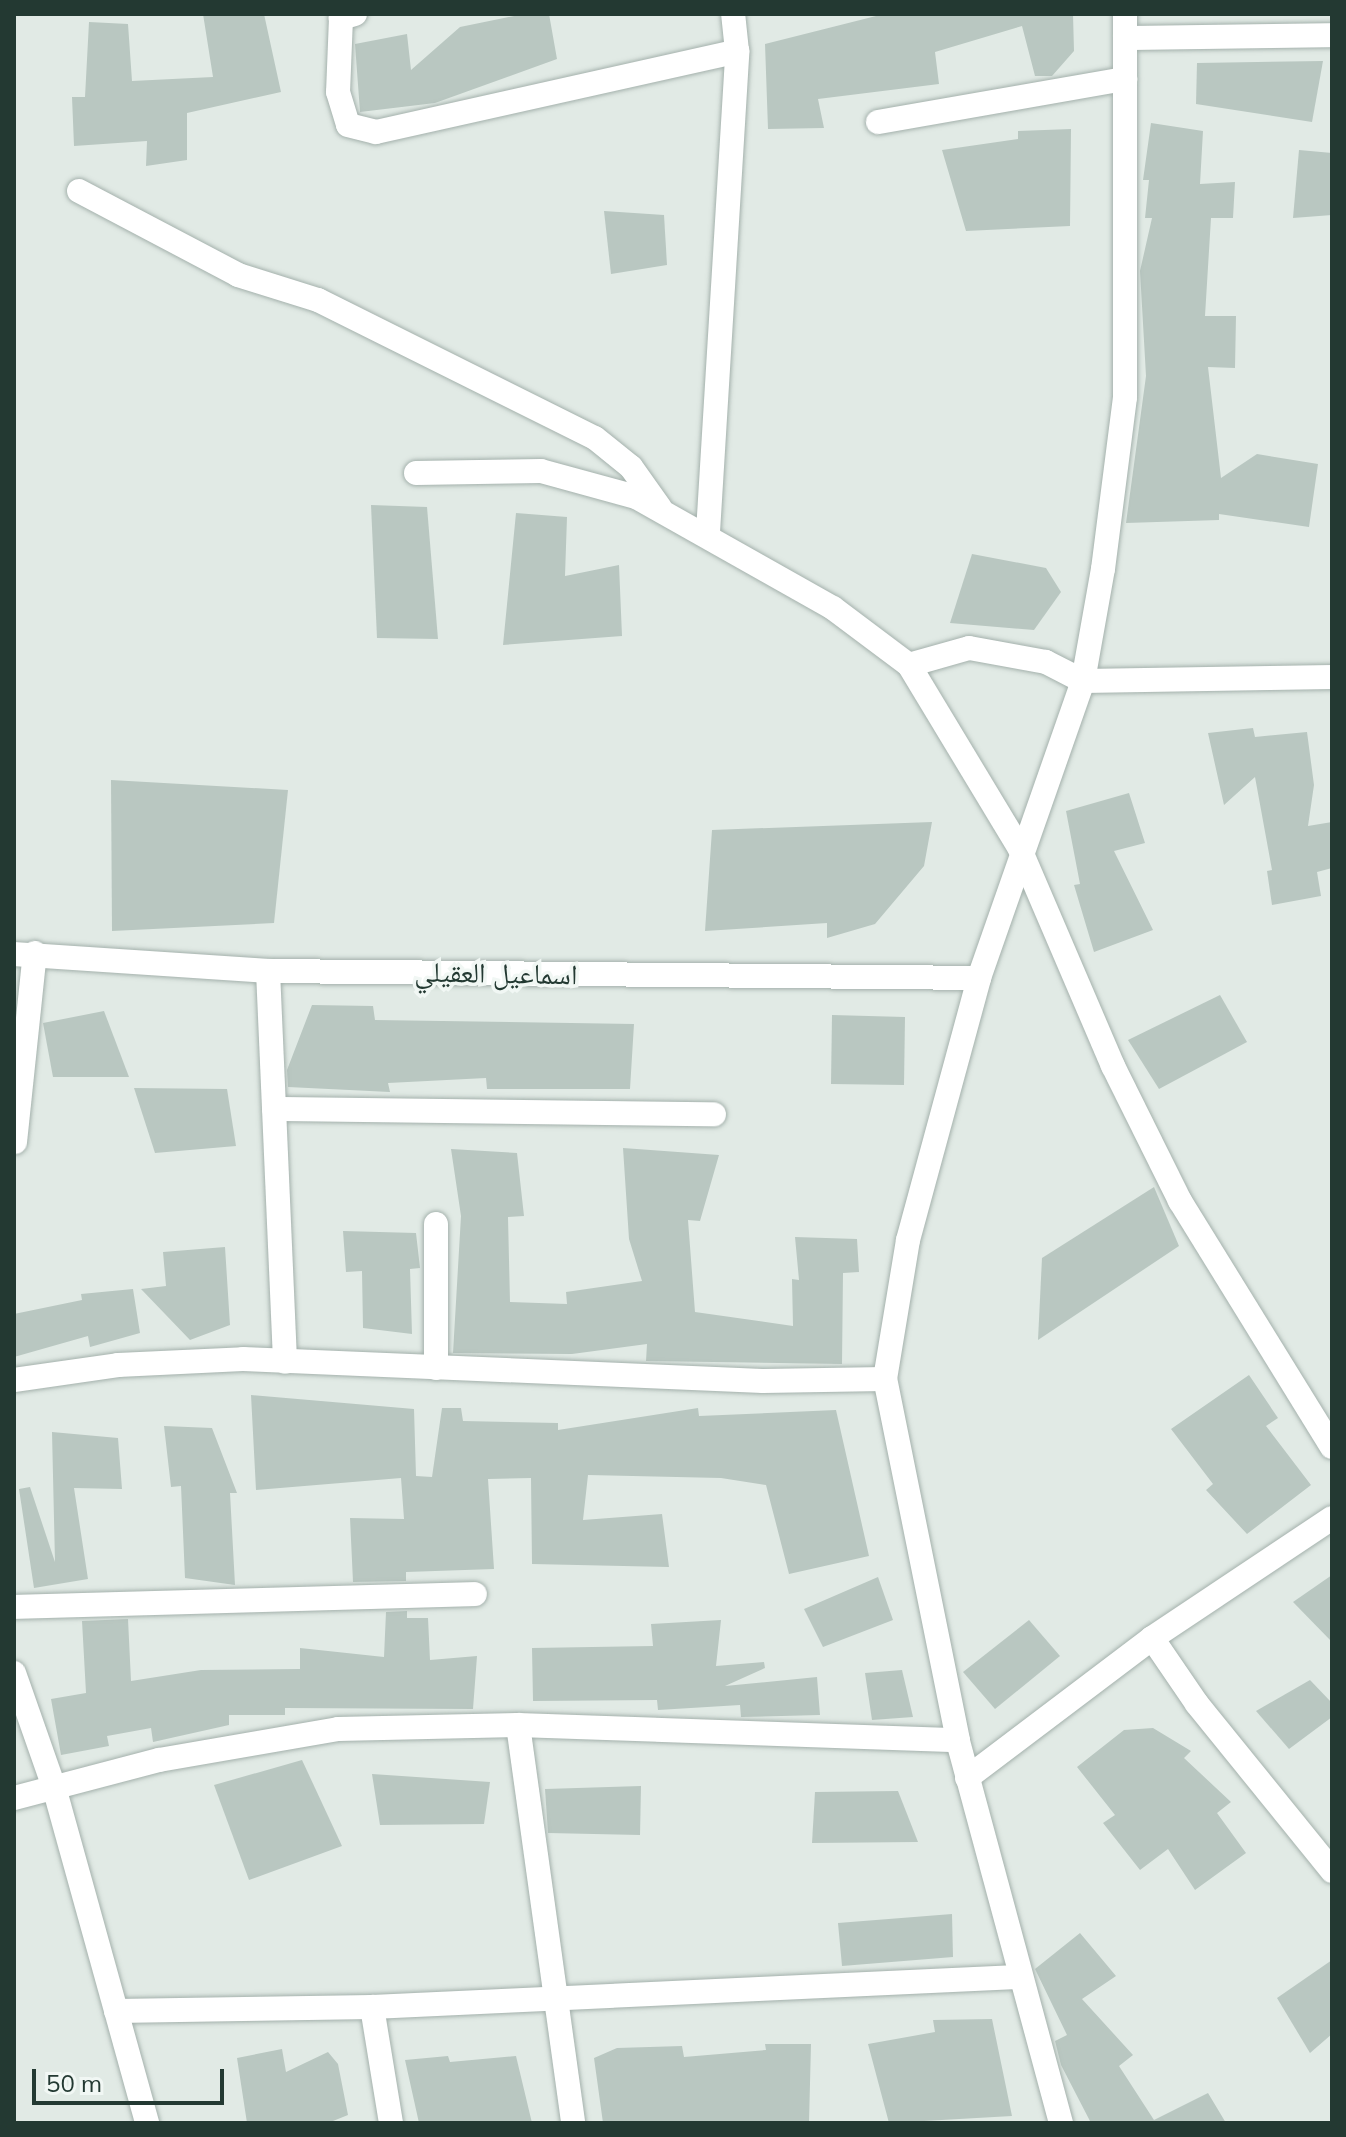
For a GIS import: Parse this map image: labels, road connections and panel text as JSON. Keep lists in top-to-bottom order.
{
  "streets": {
    "street": ["اسماعيل العقيلي"]
  },
  "scale_bar": "50 m"
}
